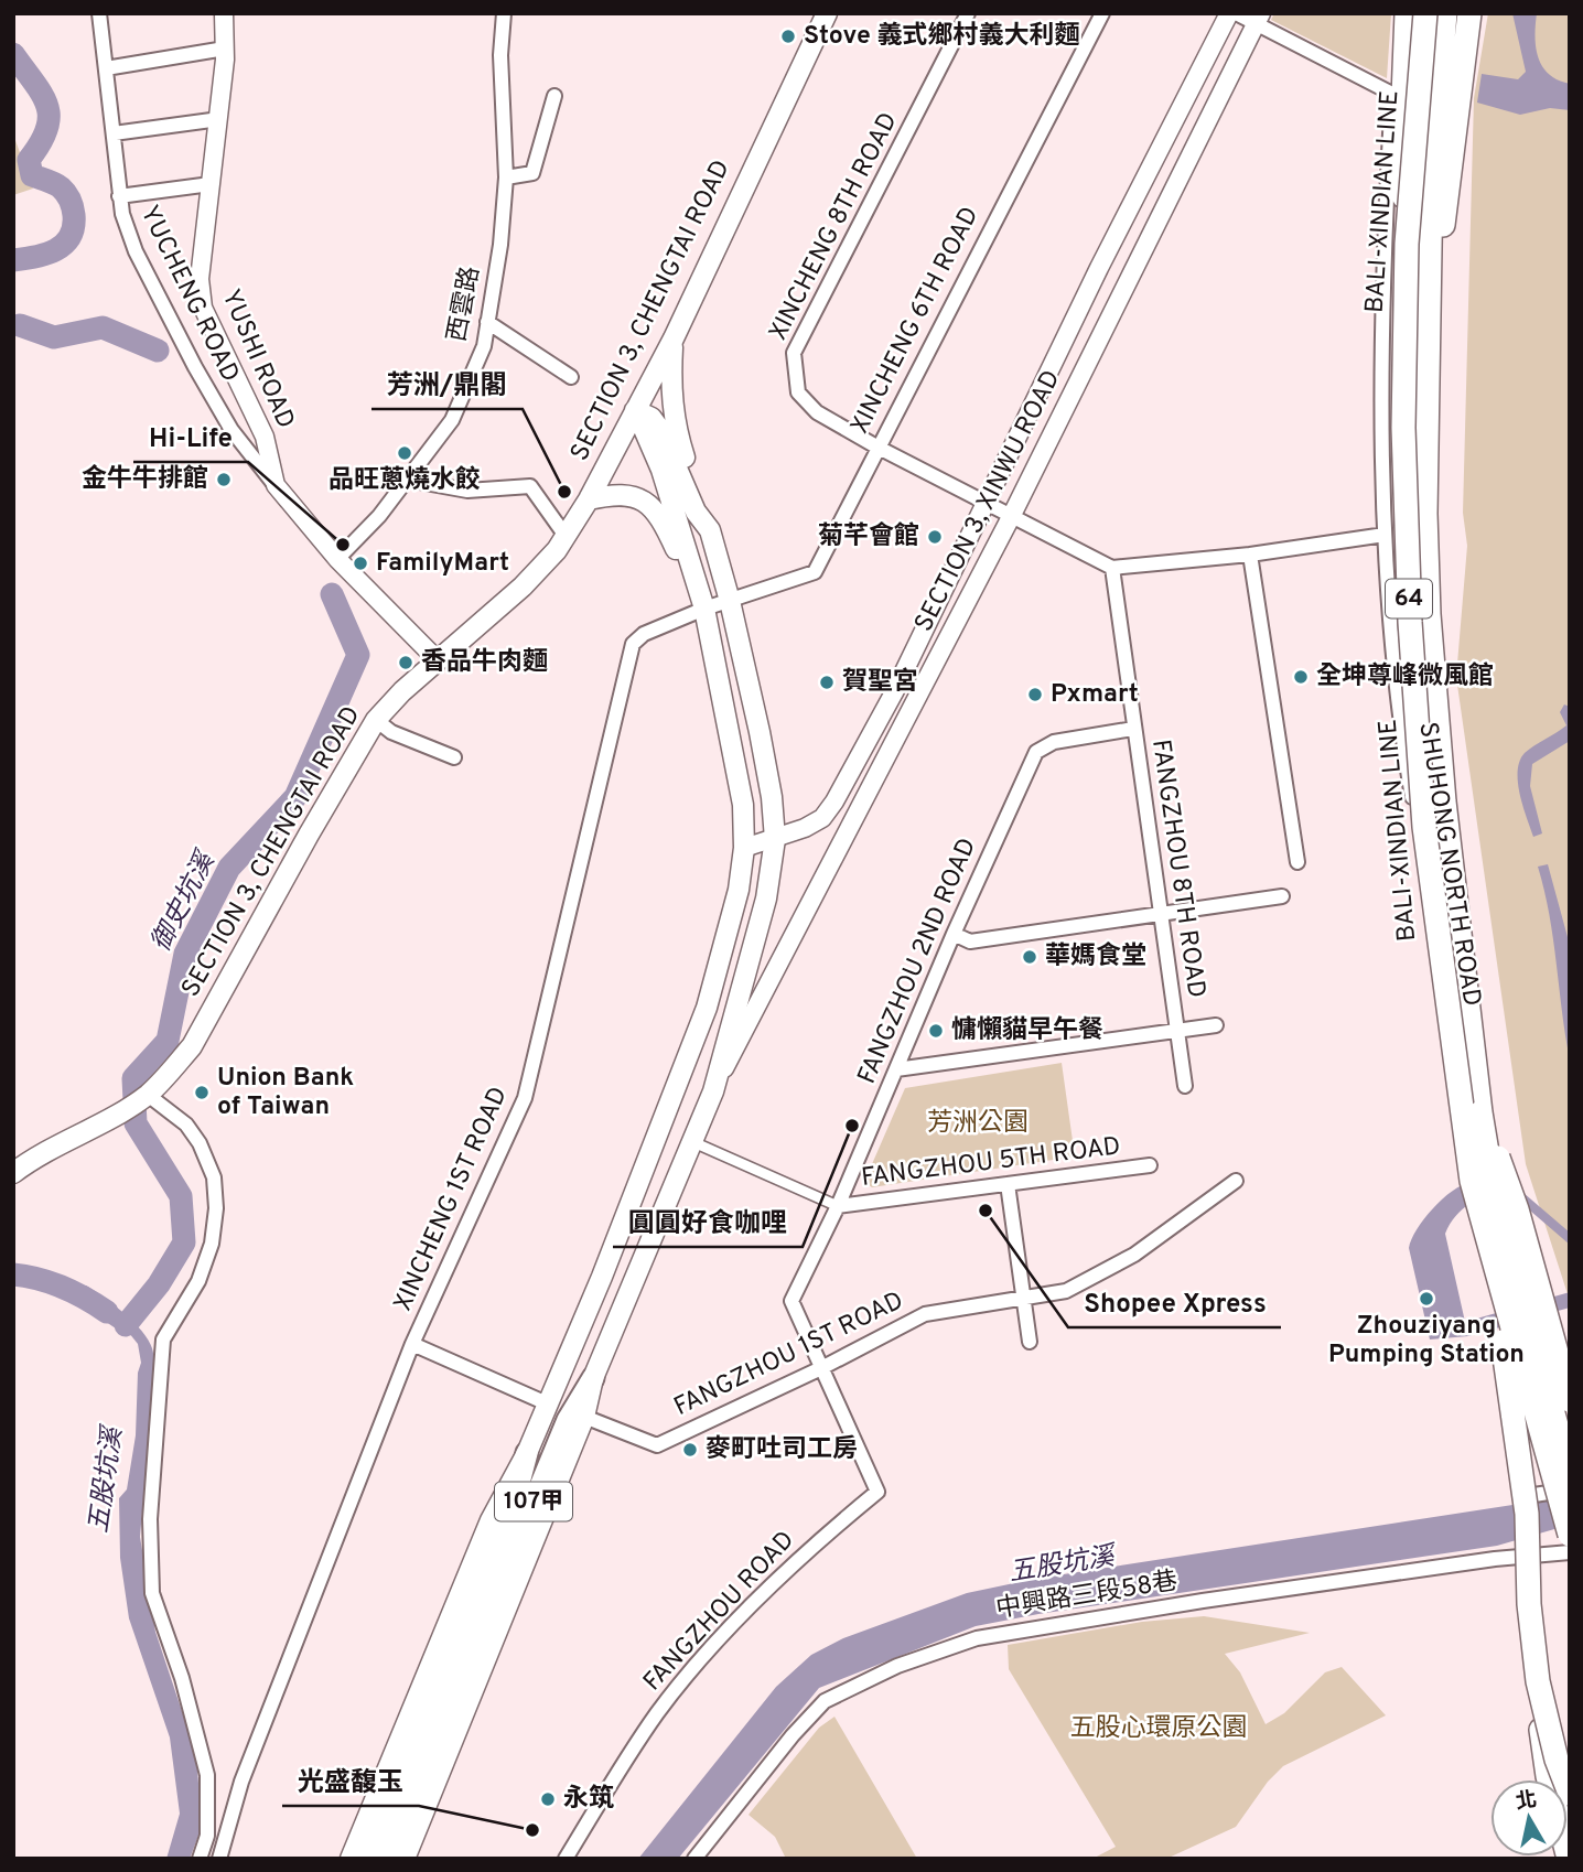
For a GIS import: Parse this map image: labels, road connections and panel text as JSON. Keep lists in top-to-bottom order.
{
  "streets": {
    "highway": ["BALI-XINDIAN LINE", "64"],
    "main road": ["SECTION 3, CHENGTAI ROAD", "107甲"],
    "street": [
      "XINCHENG 8TH ROAD",
      "YUCHENG ROAD",
      "西雲路",
      "XINCHENG 6TH ROAD",
      "YUSHI ROAD",
      "SECTION 3, XINWU ROAD",
      "SHUHONG NORTH ROAD",
      "FANGZHOU 8TH ROAD",
      "FANGZHOU 2ND ROAD",
      "FANGZHOU 5TH ROAD",
      "XINCHENG 1ST ROAD",
      "FANGZHOU 1ST ROAD",
      "中興路三段58巷",
      "FANGZHOU ROAD"
    ]
  },
  "crossings": [
    ["XINCHENG 8TH ROAD", "XINCHENG 6TH ROAD"],
    ["XINCHENG 8TH ROAD", "SECTION 3, XINWU ROAD"],
    ["XINCHENG 8TH ROAD", "FANGZHOU 8TH ROAD"],
    ["YUCHENG ROAD", "YUSHI ROAD"],
    ["西雲路", "YUSHI ROAD"],
    ["SECTION 3, CHENGTAI ROAD", "YUSHI ROAD"],
    ["SECTION 3, CHENGTAI ROAD", "107甲"],
    ["XINCHENG 6TH ROAD", "XINCHENG 1ST ROAD"],
    ["XINCHENG 6TH ROAD", "107甲"],
    ["SECTION 3, XINWU ROAD", "107甲"],
    ["FANGZHOU 8TH ROAD", "FANGZHOU 2ND ROAD"],
    ["FANGZHOU 2ND ROAD", "FANGZHOU 5TH ROAD"],
    ["FANGZHOU 2ND ROAD", "FANGZHOU 1ST ROAD"],
    ["FANGZHOU 2ND ROAD", "FANGZHOU ROAD"],
    ["XINCHENG 1ST ROAD", "107甲"],
    ["FANGZHOU 1ST ROAD", "107甲"]
  ],
  "water": ["御史坑溪", "五股坑溪"],
  "parks": ["芳洲公園", "五股心環原公園"],
  "places": [
    "Stove 義式鄉村義大利麵",
    "品旺蔥燒水餃",
    "金牛牛排館",
    "芳洲/鼎閣",
    "菊芊會館",
    "Hi-Life",
    "FamilyMart",
    "香品牛肉麵",
    "全坤尊峰微風館",
    "賀聖宮",
    "Pxmart",
    "華媽食堂",
    "慵懶貓早午餐",
    "Union Bank of Taiwan",
    "圓圓好食咖哩",
    "Shopee Xpress",
    "Zhouziyang Pumping Station",
    "麥町吐司工房",
    "永筑",
    "光盛馥玉"
  ],
  "north": "top"
}
